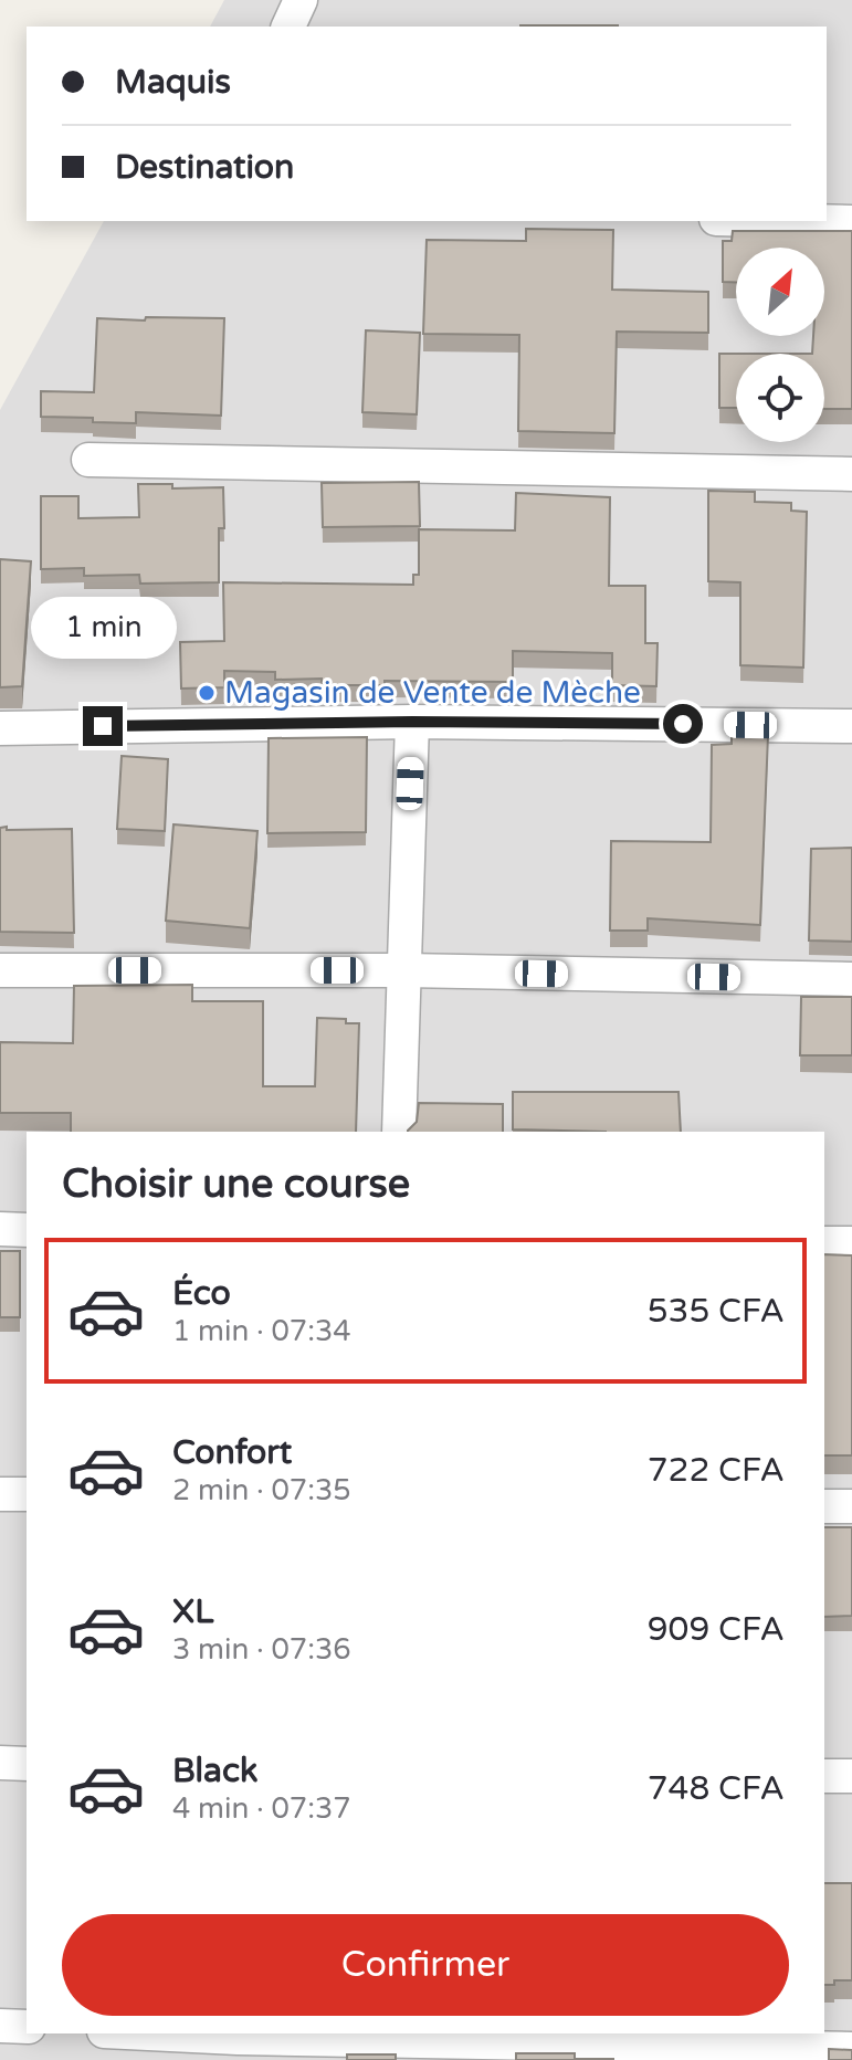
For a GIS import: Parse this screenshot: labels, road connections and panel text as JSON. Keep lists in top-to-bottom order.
{
  "places": ["Magasin de Vente de Mèche"],
  "north": "top right",
  "page": {
    "banner": ["Maquis", "Destination"],
    "bubble": "1 min",
    "heading": "Choisir une course",
    "list": [
      {
        "name": "Éco",
        "note": "1 min · 07:34",
        "value": "535 CFA"
      },
      {
        "name": "Confort",
        "note": "2 min · 07:35",
        "value": "722 CFA"
      },
      {
        "name": "XL",
        "note": "3 min · 07:36",
        "value": "909 CFA"
      },
      {
        "name": "Black",
        "note": "4 min · 07:37",
        "value": "748 CFA"
      }
    ],
    "buttons": "Confirmer"
  }
}
